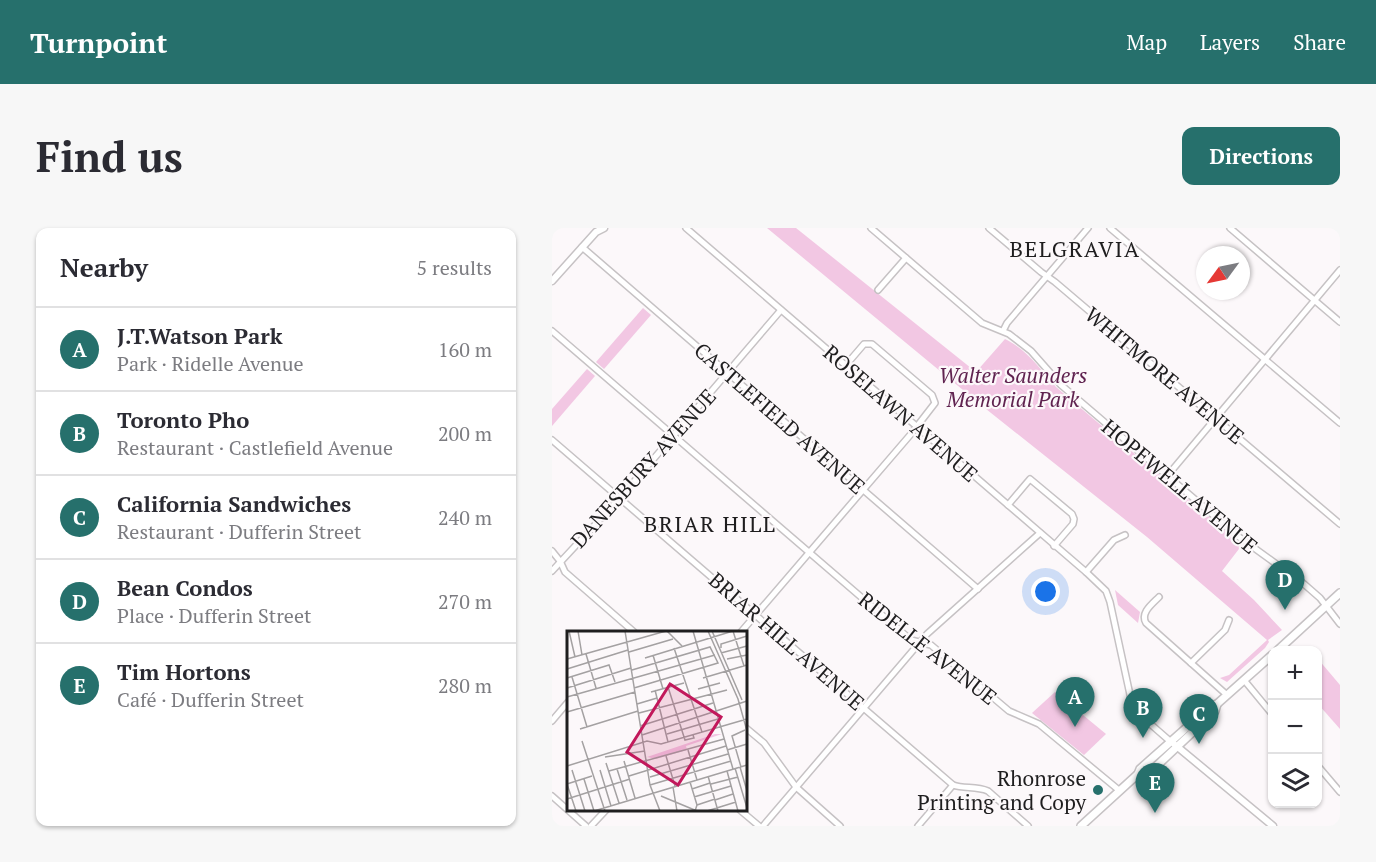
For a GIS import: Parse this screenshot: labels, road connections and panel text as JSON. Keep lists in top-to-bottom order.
{
  "streets": {
    "street": [
      "WHITMORE AVENUE",
      "ROSELAWN AVENUE",
      "CASTLEFIELD AVENUE",
      "DANESBURY AVENUE",
      "HOPEWELL AVENUE",
      "BRIAR HILL AVENUE",
      "RIDELLE AVENUE"
    ]
  },
  "crossings": [
    ["ROSELAWN AVENUE", "DANESBURY AVENUE"],
    ["CASTLEFIELD AVENUE", "DANESBURY AVENUE"],
    ["DANESBURY AVENUE", "BRIAR HILL AVENUE"],
    ["DANESBURY AVENUE", "RIDELLE AVENUE"]
  ],
  "districts": ["BELGRAVIA", "BRIAR HILL"],
  "parks": ["Walter Saunders Memorial Park"],
  "places": ["Rhonrose Printing and Copy"],
  "north": "bottom left",
  "page": {
    "header": "Turnpoint",
    "nav": ["Map", "Layers", "Share"],
    "buttons": "Directions",
    "title": "Find us",
    "heading": ["Nearby", "5 results"],
    "list": [
      {
        "mark": "A",
        "name": "J.T.Watson Park",
        "note": "Park · Ridelle Avenue",
        "value": "160 m"
      },
      {
        "mark": "B",
        "name": "Toronto Pho",
        "note": "Restaurant · Castlefield Avenue",
        "value": "200 m"
      },
      {
        "mark": "C",
        "name": "California Sandwiches",
        "note": "Restaurant · Dufferin Street",
        "value": "240 m"
      },
      {
        "mark": "D",
        "name": "Bean Condos",
        "note": "Place · Dufferin Street",
        "value": "270 m"
      },
      {
        "mark": "E",
        "name": "Tim Hortons",
        "note": "Café · Dufferin Street",
        "value": "280 m"
      }
    ],
    "pins": [
      "D",
      "A",
      "B",
      "C",
      "E"
    ],
    "map_buttons": ["+", "−"]
  }
}
